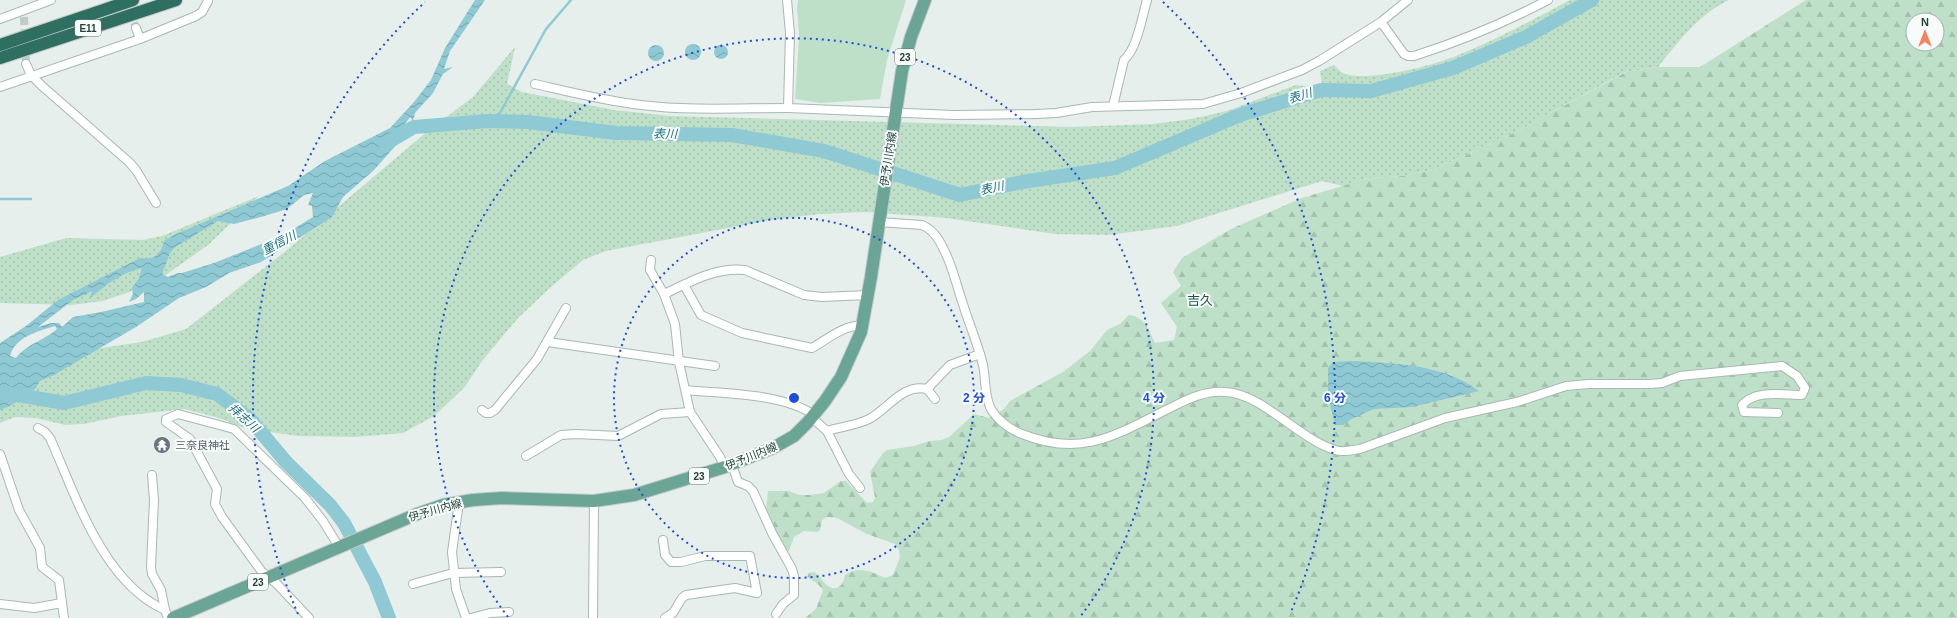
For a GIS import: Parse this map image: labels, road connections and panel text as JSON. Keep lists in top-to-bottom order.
{
  "streets": {
    "highway": ["E11"],
    "main road": ["23", "伊予川内線"]
  },
  "districts": ["吉久"],
  "water": ["表川", "重信川", "拝志川"],
  "places": {
    "temple": ["三奈良神社"]
  },
  "north": "top",
  "rings": ["2 分", "4 分", "6 分"]
}
